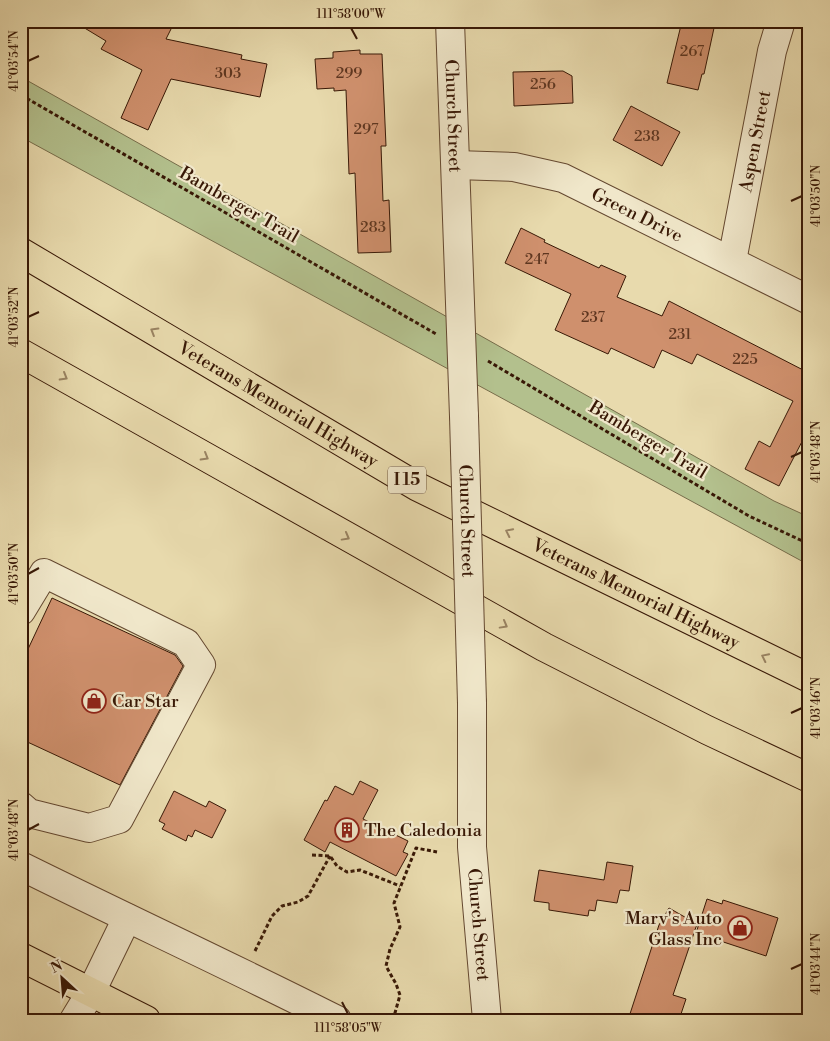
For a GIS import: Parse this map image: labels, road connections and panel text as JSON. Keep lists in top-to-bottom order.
{
  "streets": {
    "main road": ["Veterans Memorial Highway", "I 15"],
    "street": ["Church Street", "Aspen Street", "Green Drive"],
    "path": ["Bamberger Trail"]
  },
  "crossings": [
    ["Church Street", "Green Drive"],
    ["Aspen Street", "Green Drive"]
  ],
  "places": {
    "shop": ["Car Star", "Marv's Auto Glass Inc"],
    "building": ["The Caledonia"]
  },
  "house_numbers": [
    "267",
    "303",
    "299",
    "256",
    "297",
    "238",
    "283",
    "247",
    "237",
    "231",
    "225"
  ],
  "north": "top left",
  "coordinates": [
    "111°58'00\"W",
    "41°03'54\"N",
    "41°03'50\"N",
    "41°03'52\"N",
    "41°03'48\"N",
    "41°03'46\"N",
    "41°03'44\"N",
    "111°58'05\"W"
  ]
}
